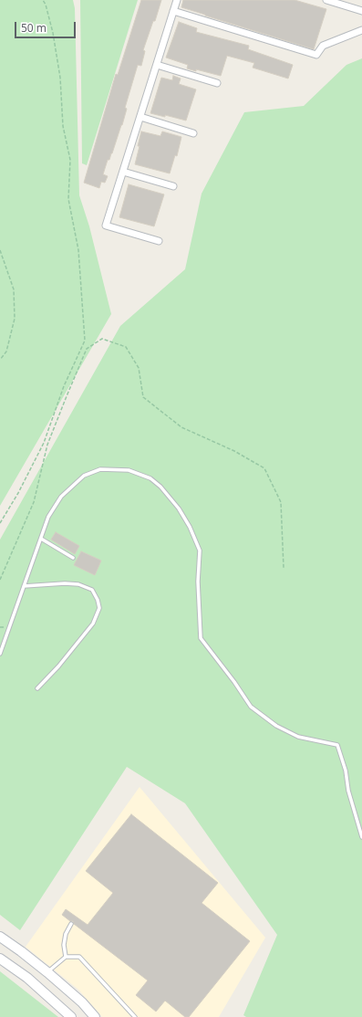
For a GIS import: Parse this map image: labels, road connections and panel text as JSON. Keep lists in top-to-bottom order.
{
  "scale_bar": "50 m"
}
